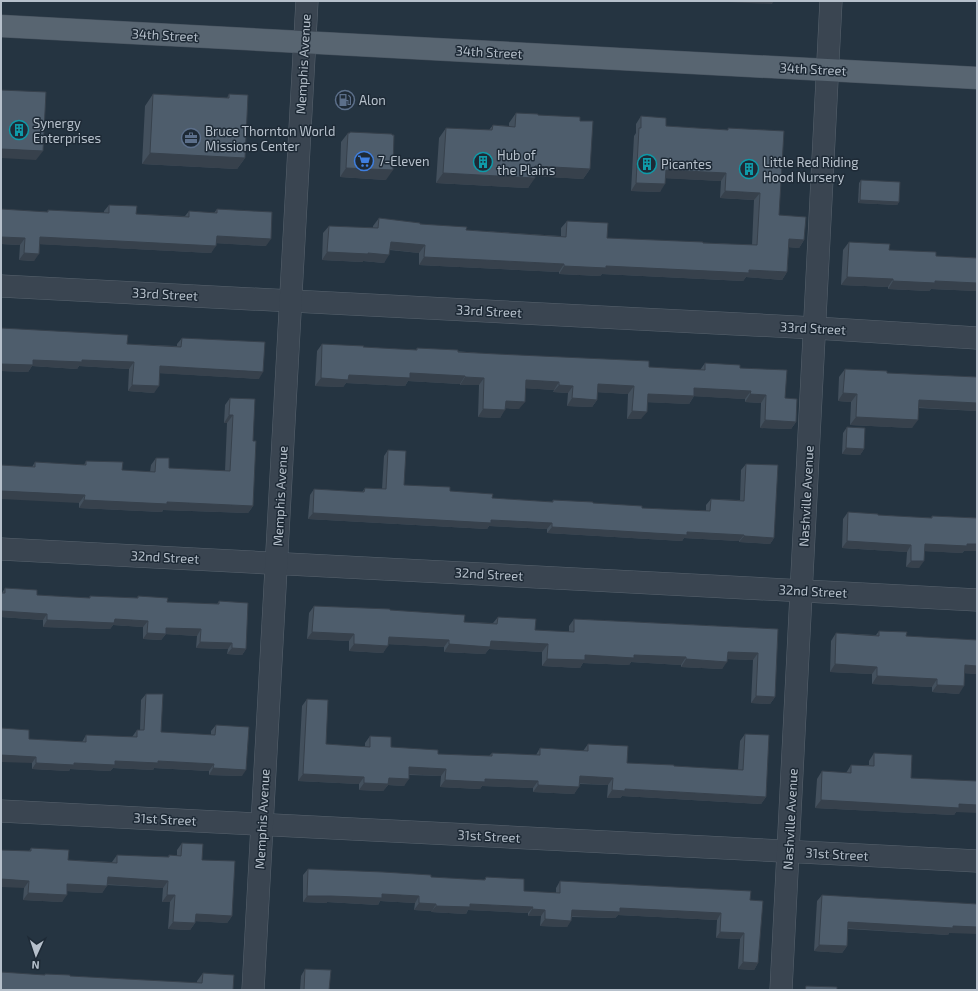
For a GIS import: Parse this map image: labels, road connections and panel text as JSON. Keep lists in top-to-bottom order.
{
  "streets": {
    "main road": ["34th Street"],
    "street": [
      "Memphis Avenue",
      "33rd Street",
      "Nashville Avenue",
      "32nd Street",
      "31st Street"
    ]
  },
  "crossings": [
    ["34th Street", "Memphis Avenue"],
    ["34th Street", "Nashville Avenue"],
    ["Memphis Avenue", "33rd Street"],
    ["Memphis Avenue", "32nd Street"],
    ["Memphis Avenue", "31st Street"],
    ["33rd Street", "Nashville Avenue"],
    ["Nashville Avenue", "32nd Street"],
    ["Nashville Avenue", "31st Street"]
  ],
  "places": {
    "fuel station": ["Alon"],
    "building": [
      "Synergy Enterprises",
      "Hub of the Plains",
      "Picantes",
      "Little Red Riding Hood Nursery"
    ],
    "office": ["Bruce Thornton World Missions Center"],
    "supermarket": ["7-Eleven"]
  },
  "north": "bottom"
}
